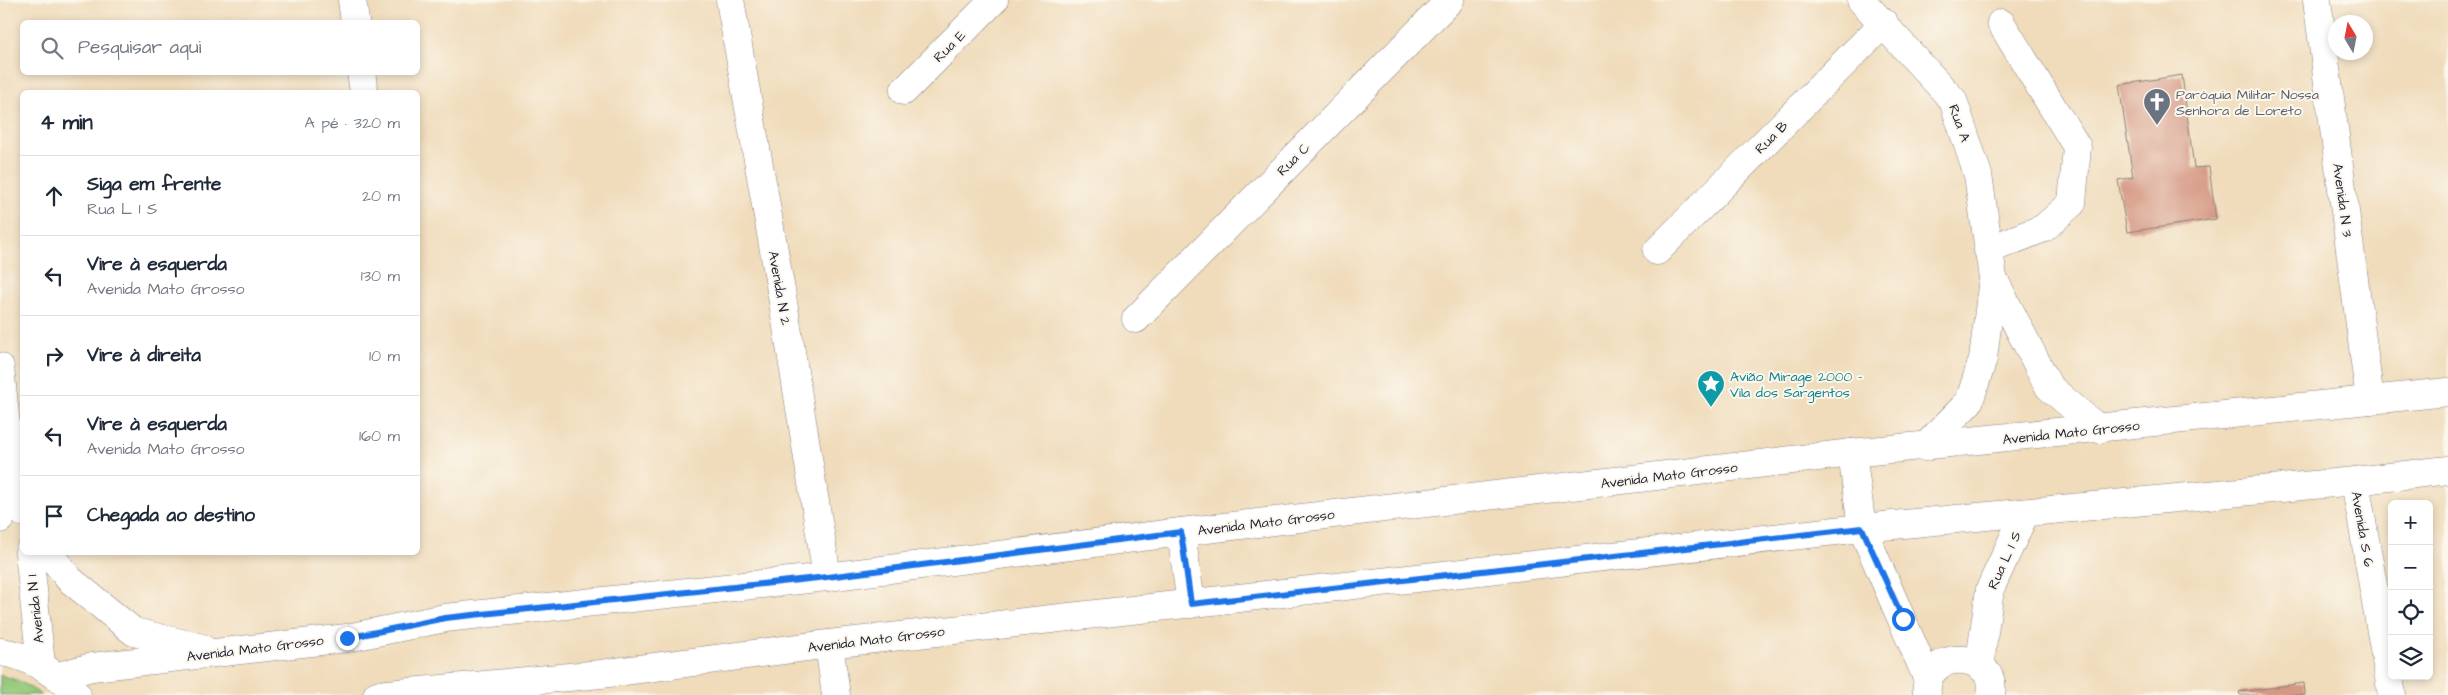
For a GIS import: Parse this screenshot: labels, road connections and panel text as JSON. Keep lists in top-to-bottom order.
{
  "streets": {
    "main road": [
      "Rua E",
      "Rua A",
      "Rua B",
      "Rua C",
      "Avenida N 3",
      "Avenida N 2",
      "Avenida Mato Grosso",
      "Avenida S 6",
      "Rua L 1 S",
      "Avenida N 1"
    ]
  },
  "crossings": [
    ["Rua A", "Rua B"],
    ["Rua A", "Avenida Mato Grosso"],
    ["Avenida N 3", "Avenida Mato Grosso"],
    ["Avenida N 2", "Avenida Mato Grosso"],
    ["Avenida Mato Grosso", "Avenida S 6"],
    ["Avenida Mato Grosso", "Rua L 1 S"],
    ["Avenida Mato Grosso", "Avenida N 1"]
  ],
  "places": {
    "church": ["Paróquia Militar Nossa Senhora de Loreto"],
    "place": ["Avião Mirage 2000 - Vila dos Sargentos"]
  },
  "north": "top",
  "page": {
    "search": "Pesquisar aqui",
    "heading": ["4 min", "A pé · 320 m"],
    "list": [
      ["Siga em frente", "Rua L 1 S", "20 m"],
      ["Vire à esquerda", "Avenida Mato Grosso", "130 m"],
      ["Vire à direita", "10 m"],
      ["Vire à esquerda", "Avenida Mato Grosso", "160 m"],
      "Chegada ao destino"
    ],
    "map_buttons": ["+", "−"]
  }
}
